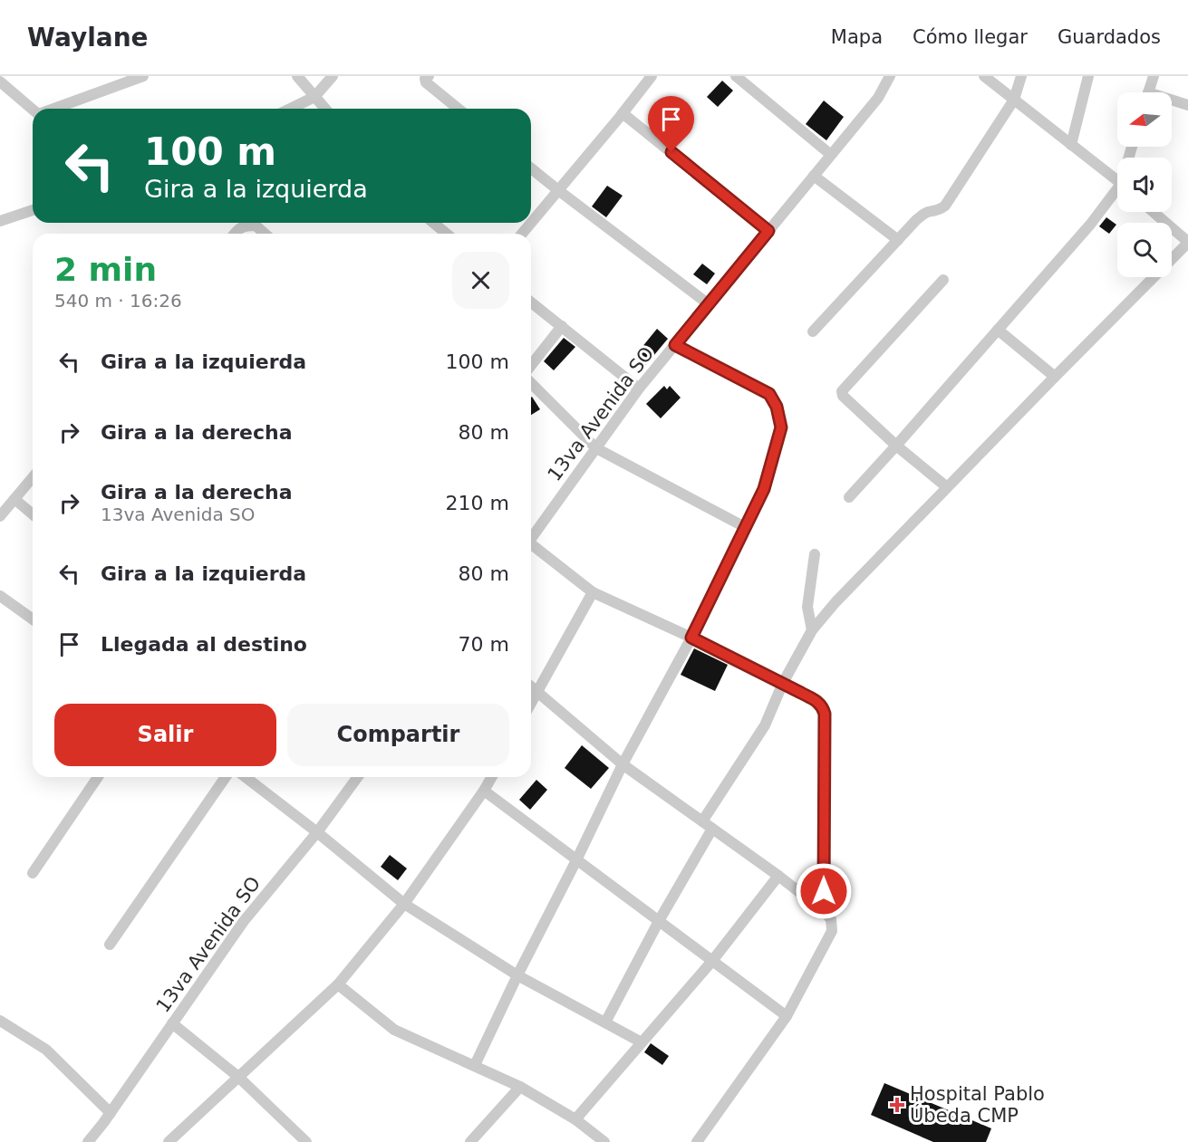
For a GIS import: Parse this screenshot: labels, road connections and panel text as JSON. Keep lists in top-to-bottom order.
{
  "streets": {
    "street": ["13va Avenida SO"]
  },
  "places": {
    "health": ["Hospital Pablo Úbeda CMP"]
  },
  "north": "left",
  "page": {
    "header": "Waylane",
    "nav": ["Mapa", "Cómo llegar", "Guardados"],
    "turn": ["100 m", "Gira a la izquierda"],
    "heading": ["2 min", "540 m · 16:26"],
    "list": [
      {
        "name": "Gira a la izquierda",
        "value": "100 m"
      },
      {
        "name": "Gira a la derecha",
        "value": "80 m"
      },
      {
        "name": "Gira a la derecha",
        "note": "13va Avenida SO",
        "value": "210 m"
      },
      {
        "name": "Gira a la izquierda",
        "value": "80 m"
      },
      {
        "name": "Llegada al destino",
        "value": "70 m"
      }
    ],
    "buttons": ["Salir", "Compartir"]
  }
}
